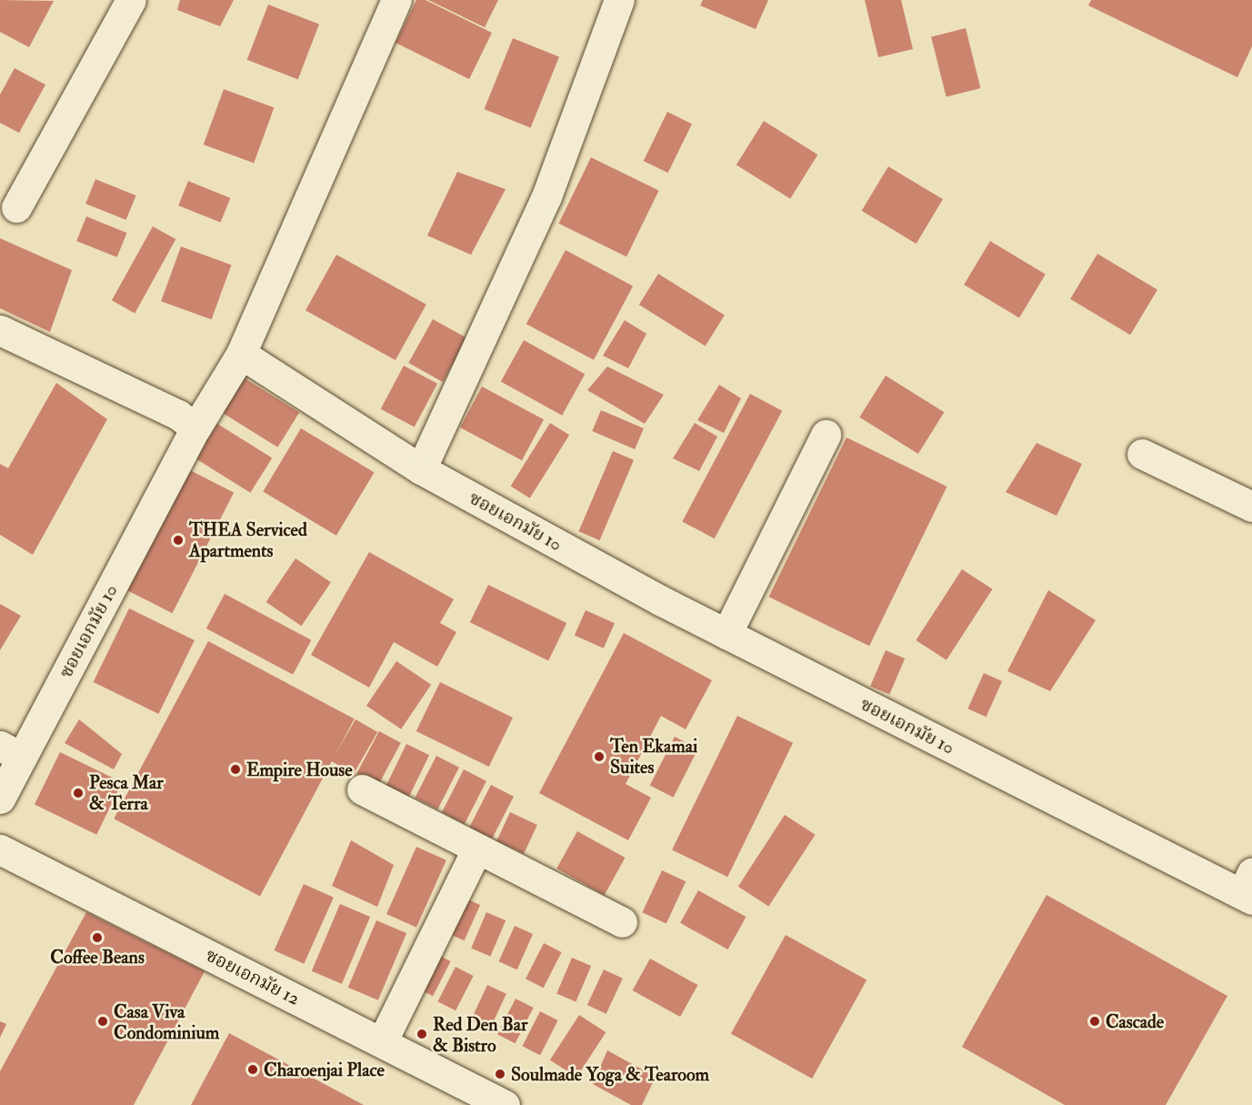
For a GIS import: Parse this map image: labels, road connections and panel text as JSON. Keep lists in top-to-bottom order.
{
  "streets": {
    "street": ["ซอยเอกมัย 10", "ซอยเอกมัย 12"]
  },
  "places": [
    "THEA Serviced Apartments",
    "Ten Ekamai Suites",
    "Empire House",
    "Pesca Mar & Terra",
    "Coffee Beans",
    "Casa Viva Condominium",
    "Cascade",
    "Red Den Bar & Bistro",
    "Charoenjai Place",
    "Soulmade Yoga & Tearoom"
  ]
}
